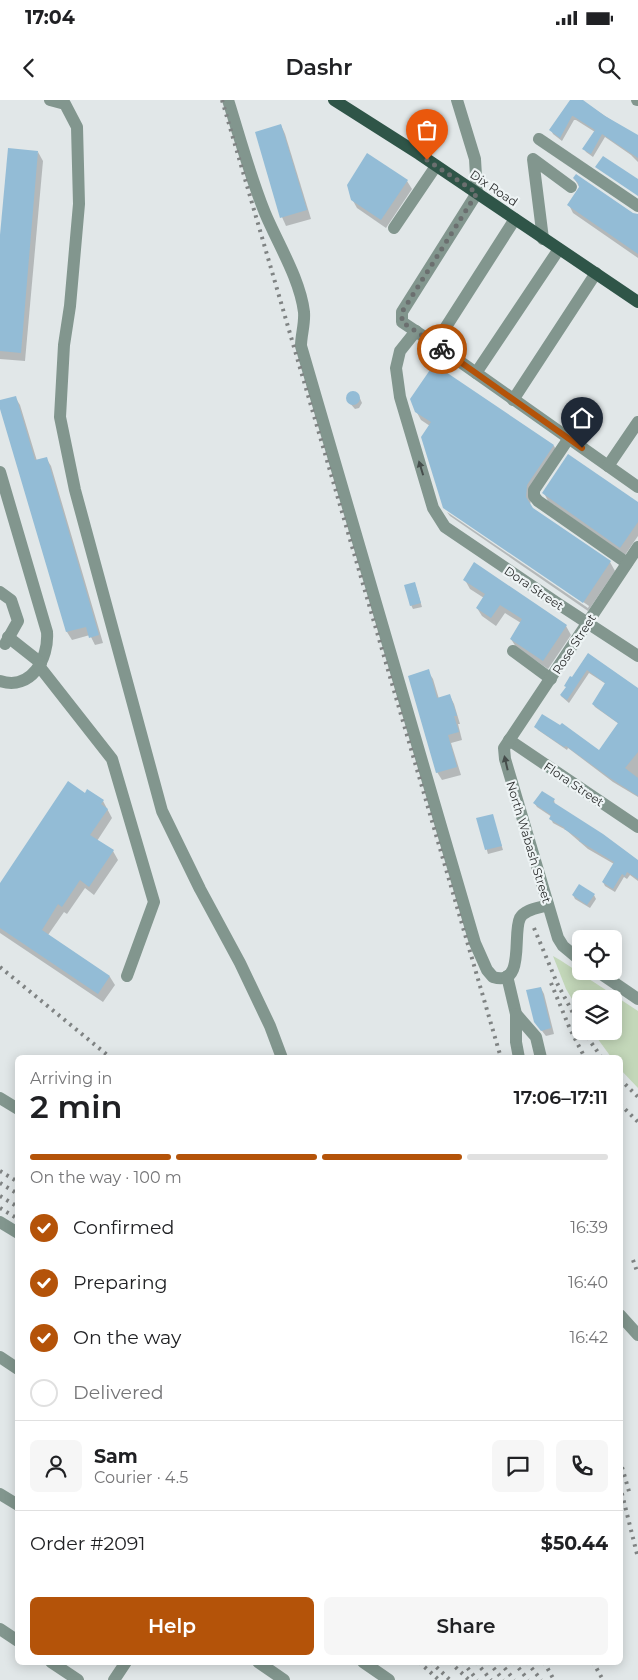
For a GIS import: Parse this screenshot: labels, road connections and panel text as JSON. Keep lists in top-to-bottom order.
{
  "streets": {
    "main road": ["Dix Road"],
    "street": [
      "Dora Street",
      "Rose Street",
      "Flora Street",
      "North Wabash Street"
    ]
  },
  "crossings": [
    ["Dora Street", "Rose Street"],
    ["Rose Street", "Flora Street"],
    ["Rose Street", "North Wabash Street"],
    ["Flora Street", "North Wabash Street"]
  ],
  "page": {
    "status": "17:04",
    "header": "Dashr",
    "heading": ["2 min", "Arriving in", "17:06–17:11"],
    "panel": [
      "Sam",
      "Courier · 4.5",
      "Order #2091",
      "$50.44"
    ],
    "bar": "On the way · 100 m",
    "list": [
      ["Confirmed", "16:39"],
      ["Preparing", "16:40"],
      ["On the way", "16:42"],
      "Delivered"
    ],
    "buttons": ["Help", "Share"]
  }
}
